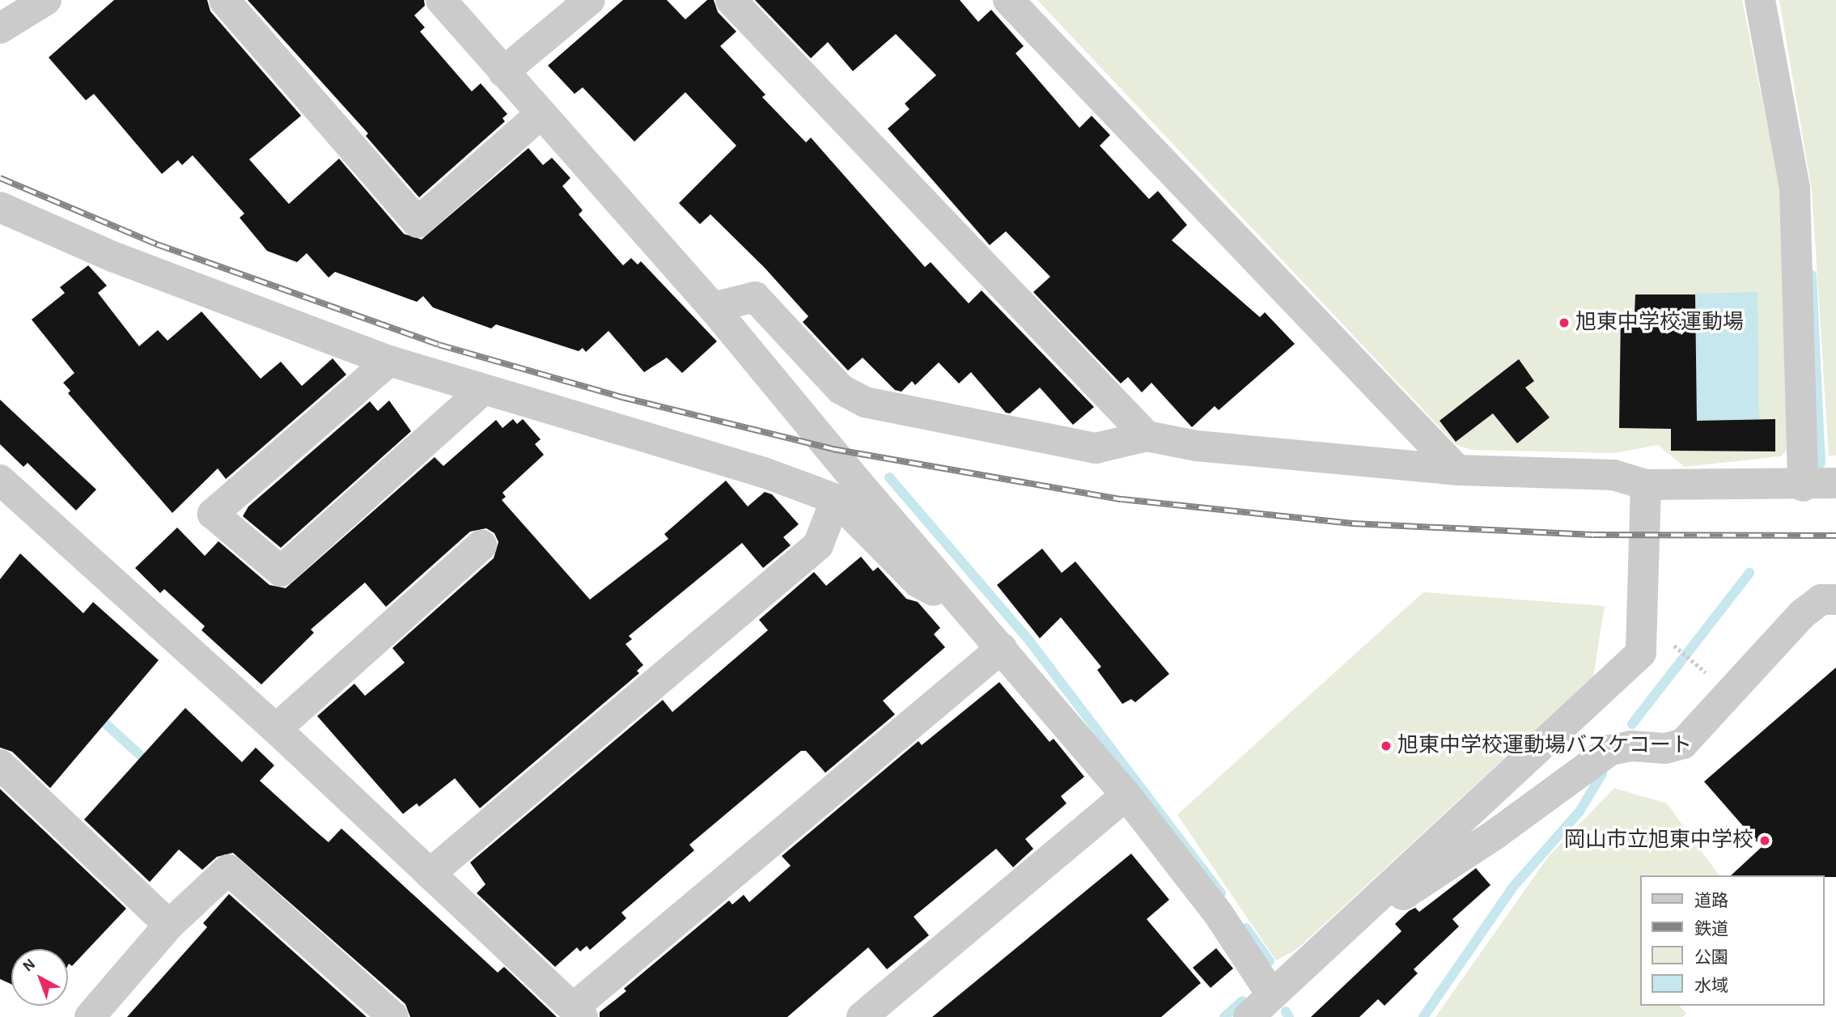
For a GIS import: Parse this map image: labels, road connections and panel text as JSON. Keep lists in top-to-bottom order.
{
  "places": ["旭東中学校運動場", "旭東中学校運動場バスケコート", "岡山市立旭東中学校"],
  "legend": [
    "道路",
    "鉄道",
    "公園",
    "水域"
  ],
  "north": "top left"
}
